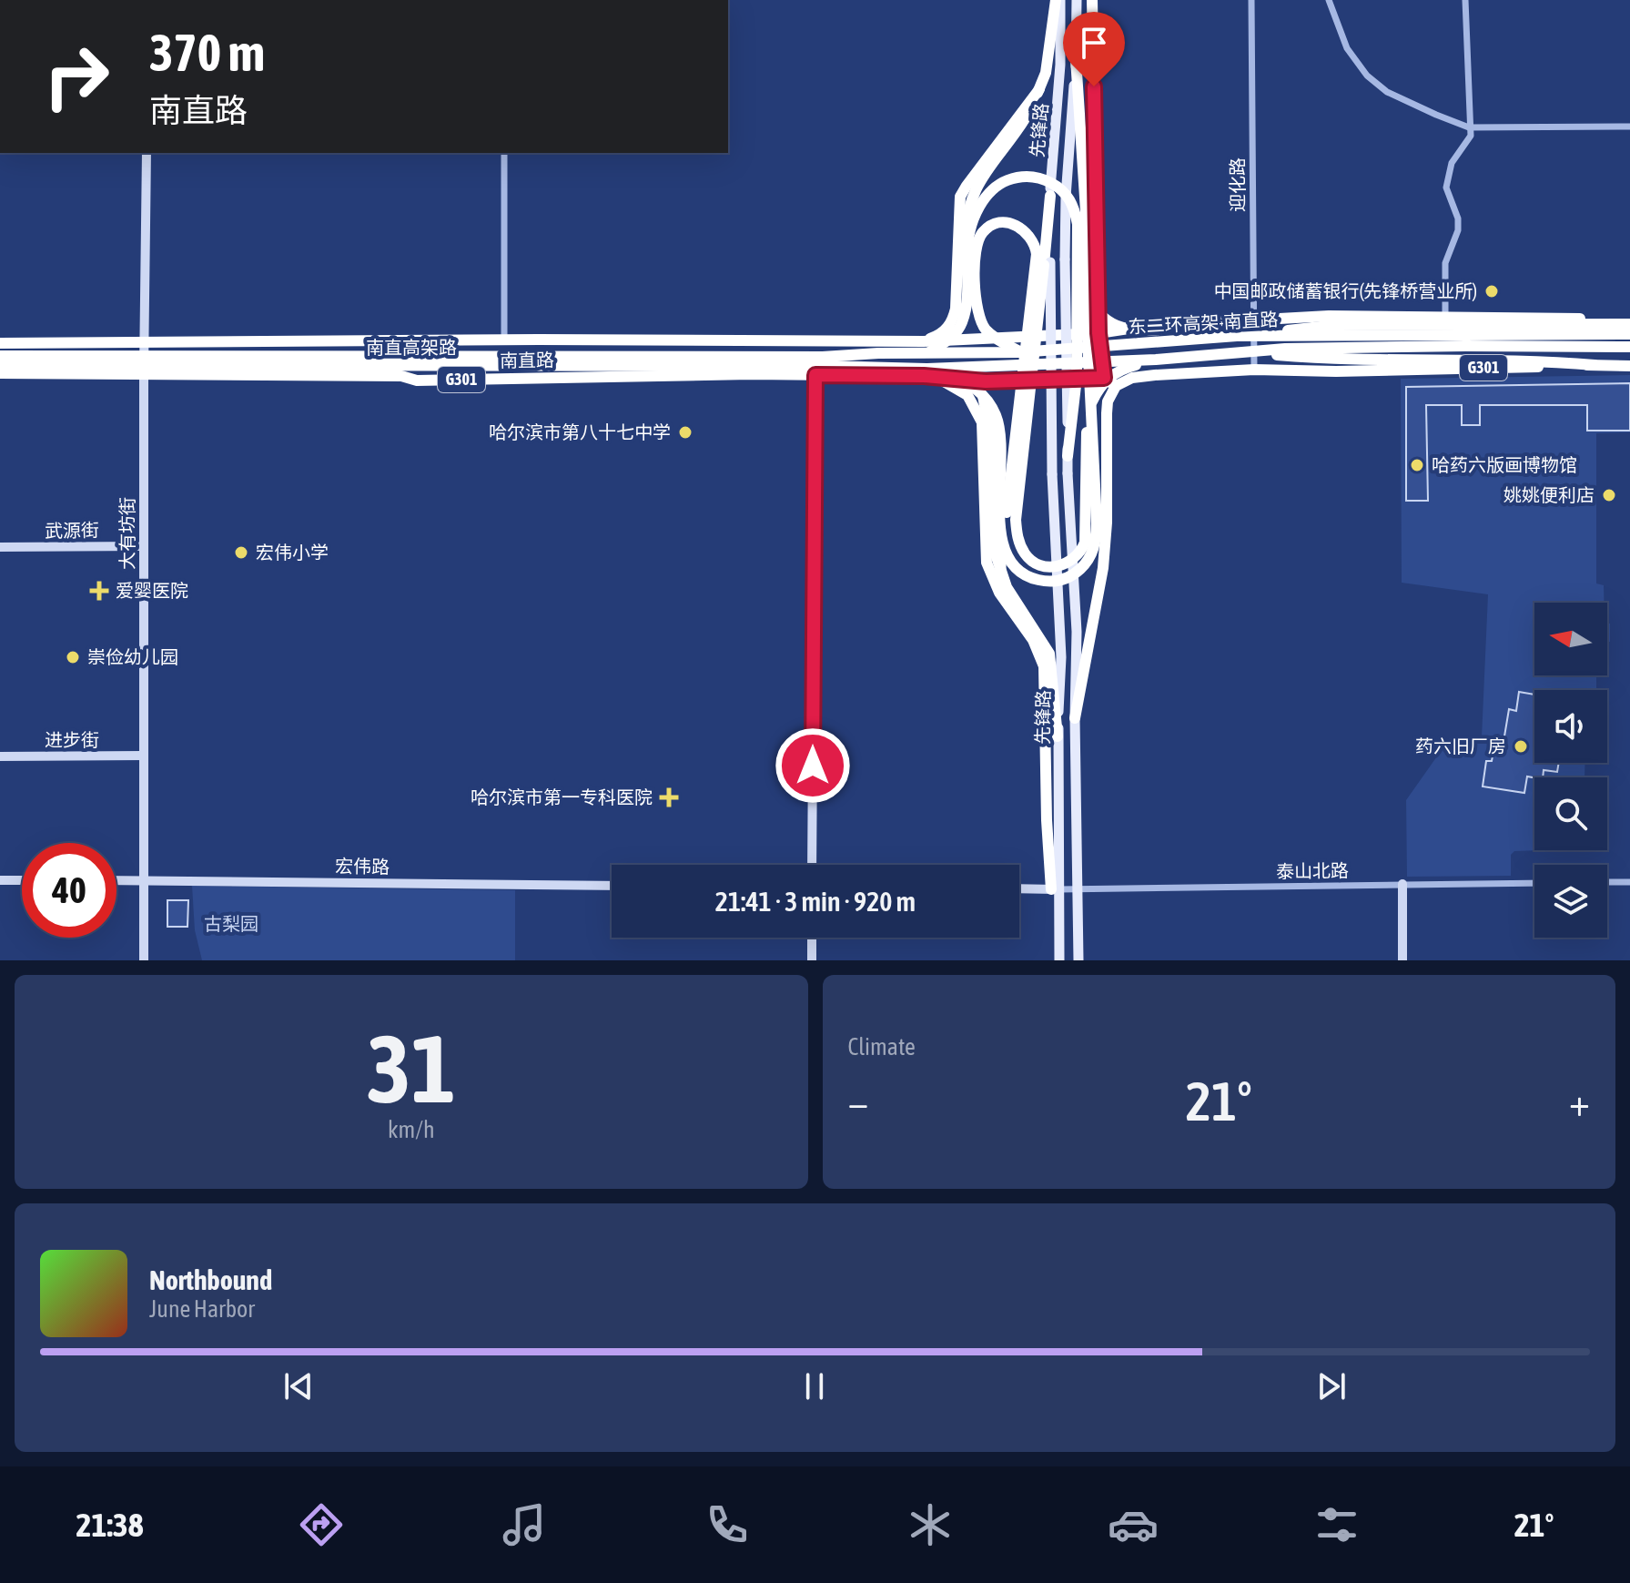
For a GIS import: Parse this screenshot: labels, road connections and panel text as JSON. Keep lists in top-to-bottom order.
{
  "streets": {
    "highway": [
      "东二环高架-南直路",
      "南直高架路",
      "南直路",
      "G301"
    ],
    "main road": [
      "先锋路",
      "武源街",
      "大有坊街",
      "进步街",
      "宏伟路"
    ],
    "street": ["迎化路", "泰山北路"]
  },
  "crossings": [
    ["先锋路", "泰山北路"],
    ["迎化路", "G301"],
    ["东二环高架-南直路", "南直高架路"],
    ["东二环高架-南直路", "南直路"],
    ["南直高架路", "南直路"],
    ["南直路", "G301"],
    ["南直路", "大有坊街"],
    ["武源街", "大有坊街"],
    ["大有坊街", "进步街"],
    ["大有坊街", "宏伟路"]
  ],
  "parks": ["古梨园"],
  "places": {
    "other": [
      "中国邮政储蓄银行(先锋桥营业所)",
      "哈尔滨市第八十七中学",
      "哈药六版画博物馆",
      "姚姚便利店",
      "宏伟小学",
      "崇俭幼儿园",
      "药六旧厂房"
    ],
    "health": ["爱婴医院", "哈尔滨市第一专科医院"]
  },
  "north": "left",
  "page": {
    "turn": ["370 m", "南直路"],
    "limit": "40",
    "trip": "21:41 · 3 min · 920 m",
    "tile": [
      ["31", "km/h"],
      "Climate"
    ],
    "heat": ["−", "21°", "+"],
    "song": ["Northbound", "June Harbor"],
    "tabs": ["21:38", "21°"]
  }
}
